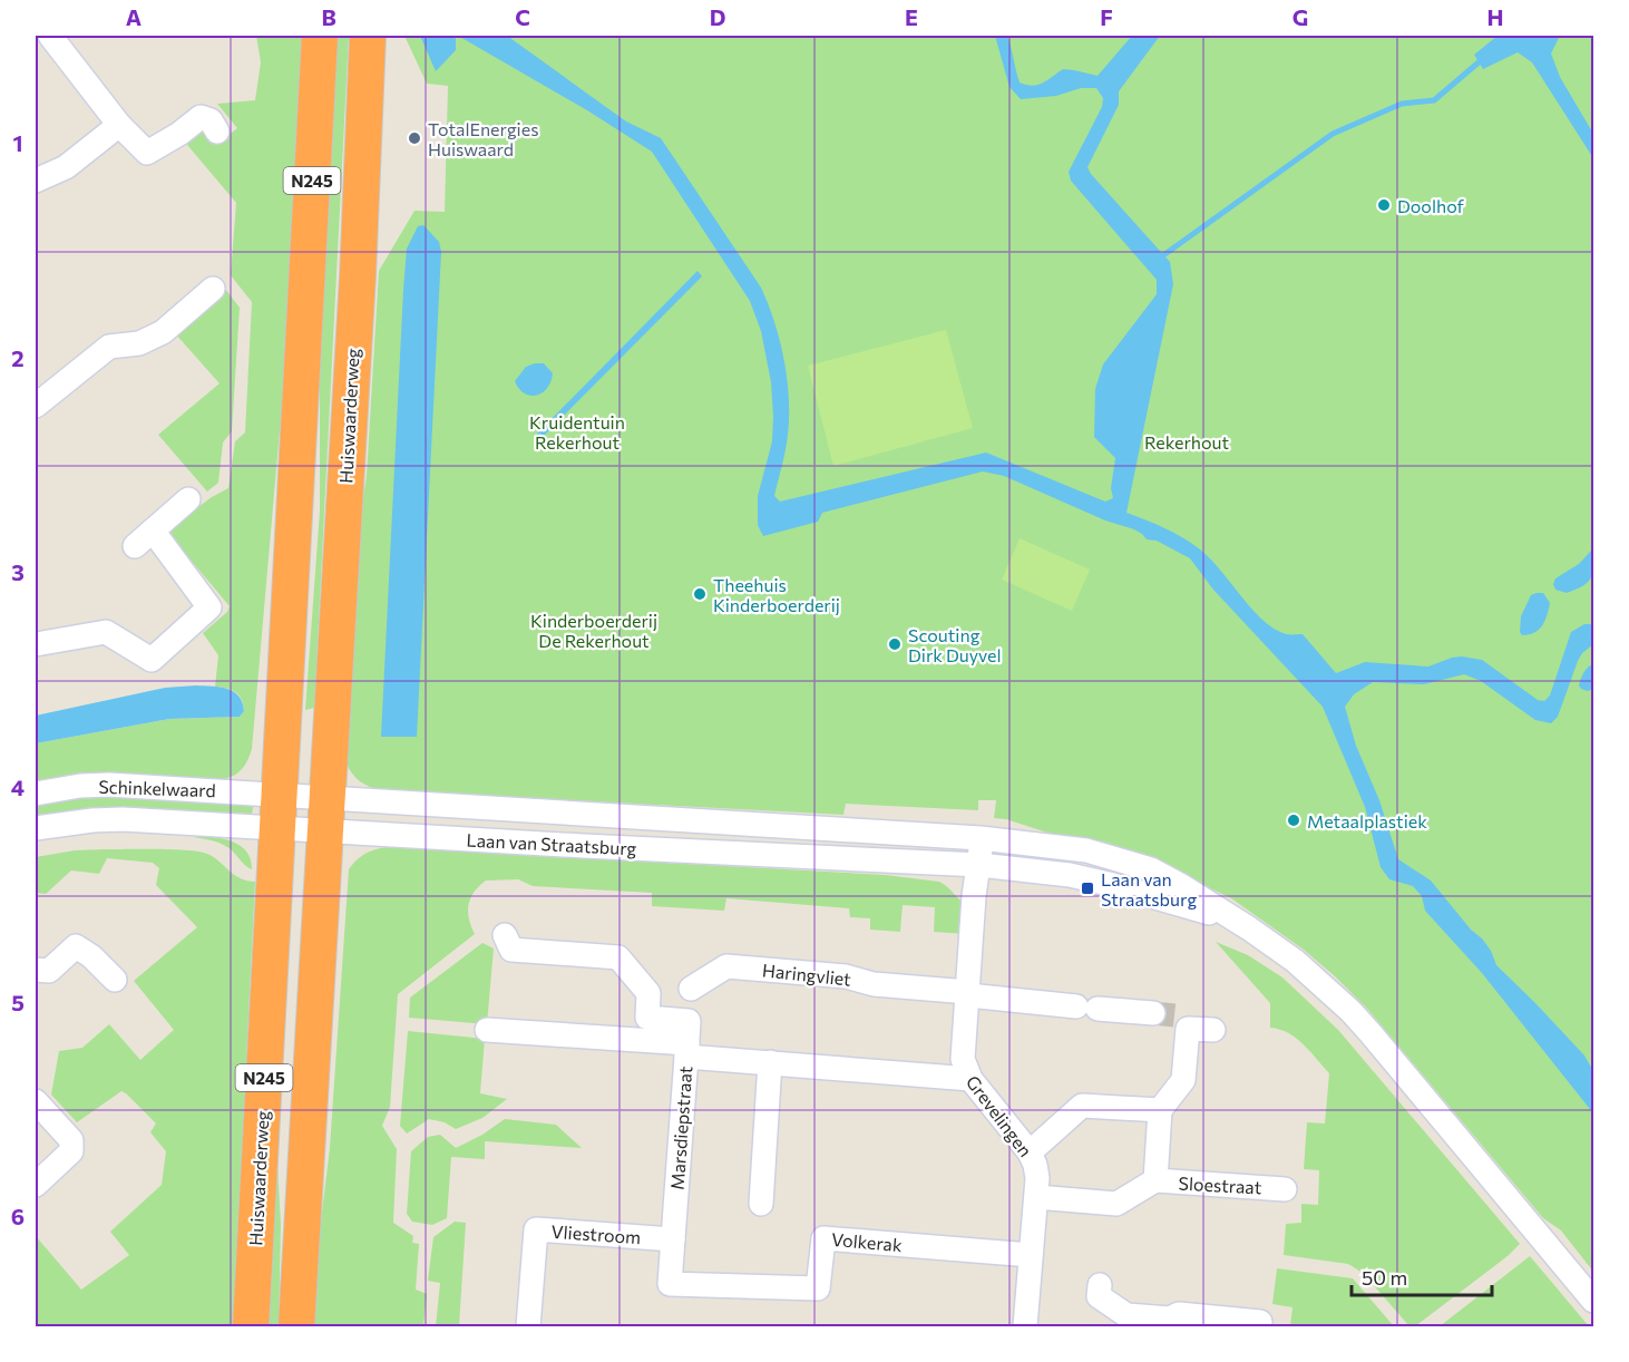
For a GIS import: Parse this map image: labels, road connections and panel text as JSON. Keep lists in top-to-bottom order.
{
  "streets": {
    "highway": ["N245", "Huiswaarderweg"],
    "street": [
      "Schinkelwaard",
      "Laan van Straatsburg",
      "Haringvliet",
      "Grevelingen",
      "Marsdiepstraat",
      "Sloestraat",
      "Vliestroom",
      "Volkerak"
    ]
  },
  "crossings": [
    ["Huiswaarderweg", "Schinkelwaard"],
    ["Huiswaarderweg", "Laan van Straatsburg"],
    ["Laan van Straatsburg", "Grevelingen"],
    ["Haringvliet", "Grevelingen"],
    ["Grevelingen", "Marsdiepstraat"],
    ["Grevelingen", "Sloestraat"],
    ["Grevelingen", "Volkerak"],
    ["Marsdiepstraat", "Vliestroom"],
    ["Marsdiepstraat", "Volkerak"]
  ],
  "parks": ["Kruidentuin Rekerhout", "Rekerhout", "Kinderboerderij De Rekerhout"],
  "places": {
    "other": [
      "TotalEnergies Huiswaard",
      "Doolhof",
      "Theehuis Kinderboerderij",
      "Scouting Dirk Duyvel",
      "Metaalplastiek"
    ],
    "transit": ["Laan van Straatsburg"]
  },
  "scale_bar": "50 m",
  "grid": {
    "columns": [
      "A",
      "B",
      "C",
      "D",
      "E",
      "F",
      "G",
      "H"
    ],
    "rows": [
      "1",
      "2",
      "3",
      "4",
      "5",
      "6"
    ]
  }
}
